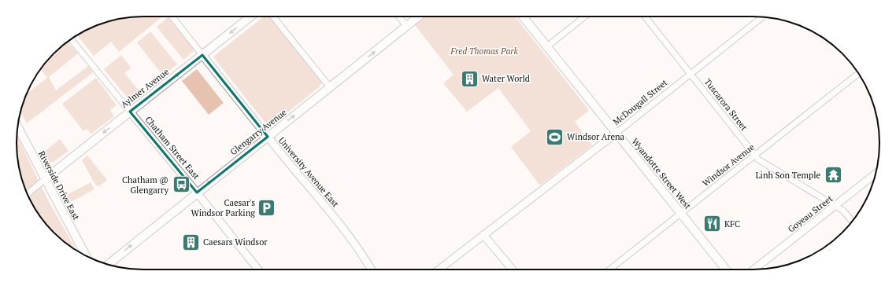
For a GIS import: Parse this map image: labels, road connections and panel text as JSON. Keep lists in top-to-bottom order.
{
  "streets": {
    "main road": [
      "Aylmer Avenue",
      "Glengarry Avenue",
      "Wyandotte Street West",
      "Riverside Drive East"
    ],
    "street": [
      "McDougall Street",
      "Tuscarora Street",
      "Chatham Street East",
      "Windsor Avenue",
      "University Avenue East",
      "Goyeau Street"
    ]
  },
  "crossings": [
    ["Aylmer Avenue", "Chatham Street East"],
    ["Aylmer Avenue", "University Avenue East"],
    ["Aylmer Avenue", "Riverside Drive East"],
    ["McDougall Street", "Tuscarora Street"],
    ["McDougall Street", "Wyandotte Street West"],
    ["Tuscarora Street", "Windsor Avenue"],
    ["Tuscarora Street", "Goyeau Street"],
    ["Glengarry Avenue", "Chatham Street East"],
    ["Glengarry Avenue", "University Avenue East"],
    ["Windsor Avenue", "Wyandotte Street West"]
  ],
  "one_way": ["Aylmer Avenue", "Glengarry Avenue"],
  "parks": ["Fred Thomas Park"],
  "places": {
    "building": ["Water World", "Caesars Windsor"],
    "sports": ["Windsor Arena"],
    "temple": ["Linh Son Temple"],
    "bus stop": ["Chatham @ Glengarry"],
    "parking": ["Caesar's Windsor Parking"],
    "restaurant": ["KFC"]
  }
}
